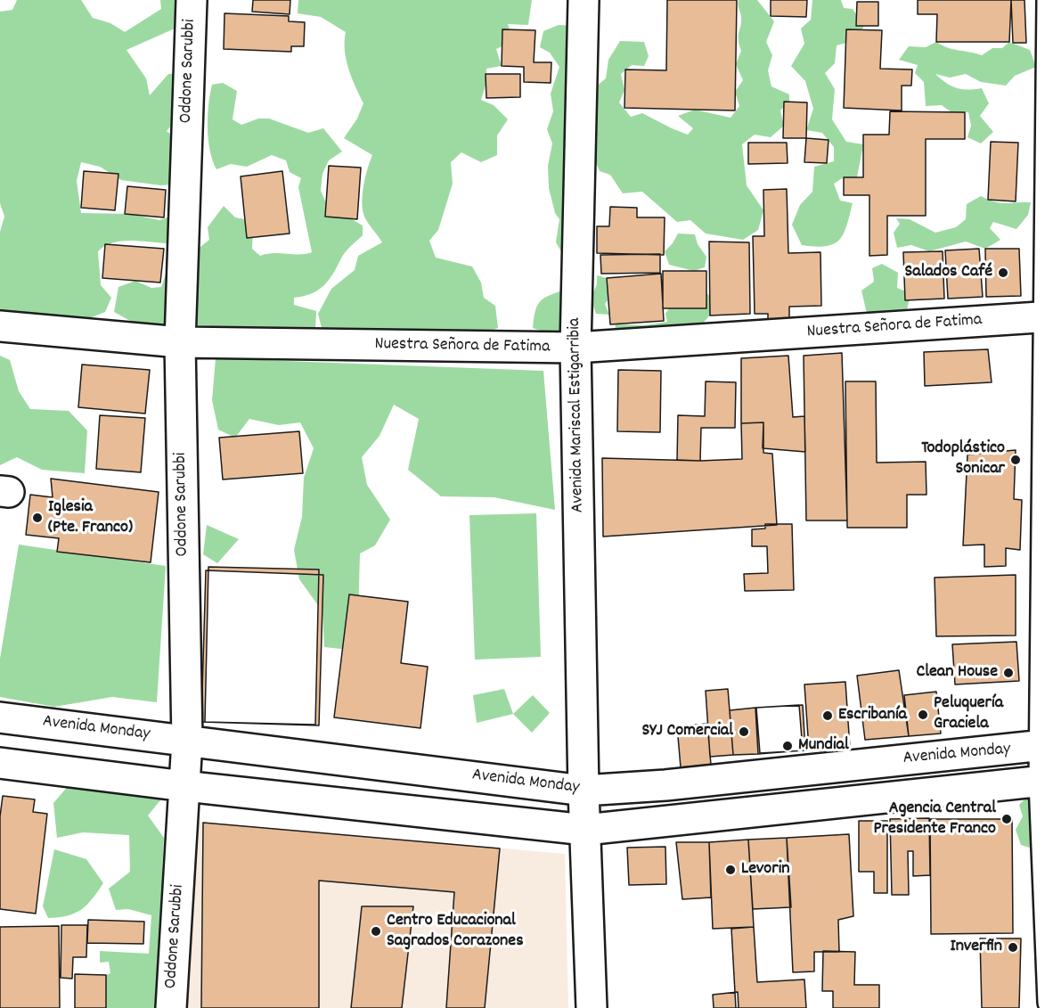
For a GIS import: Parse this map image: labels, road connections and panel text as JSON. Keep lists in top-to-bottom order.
{
  "streets": {
    "street": [
      "Oddone Sarubbi",
      "Nuestra Señora de Fatima",
      "Avenida Mariscal Estigarribia",
      "Avenida Monday"
    ]
  },
  "crossings": [
    ["Oddone Sarubbi", "Nuestra Señora de Fatima"],
    ["Oddone Sarubbi", "Avenida Monday"],
    ["Nuestra Señora de Fatima", "Avenida Mariscal Estigarribia"],
    ["Avenida Mariscal Estigarribia", "Avenida Monday"]
  ],
  "places": [
    "Salados Café",
    "Todoplástico Sonicar",
    "Iglesia (Pte. Franco)",
    "Clean House",
    "Peluquería Graciela",
    "Escribanía",
    "SYJ Comercial",
    "Mundial",
    "Agencia Central Presidente Franco",
    "Levorin",
    "Centro Educacional Sagrados Corazones",
    "Inverfin"
  ]
}
